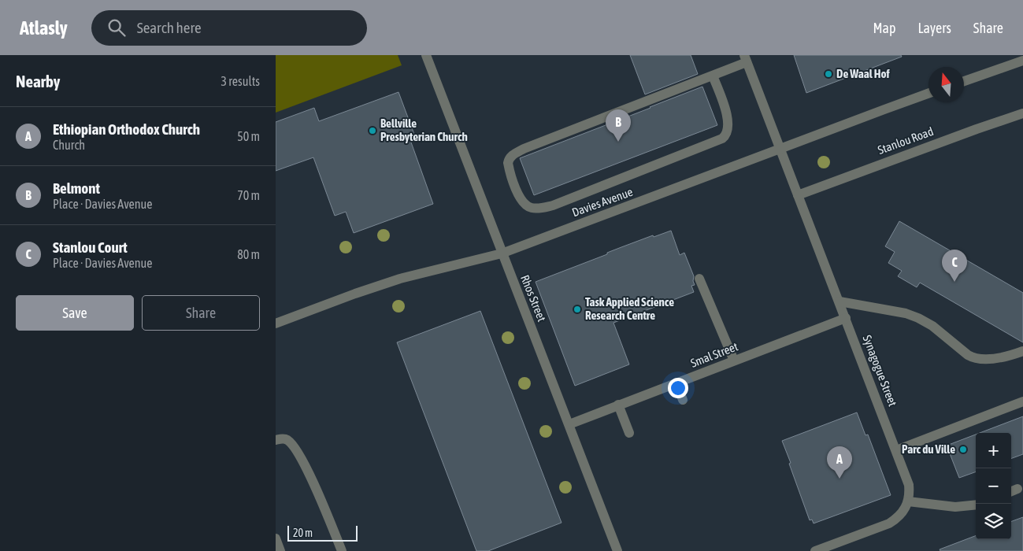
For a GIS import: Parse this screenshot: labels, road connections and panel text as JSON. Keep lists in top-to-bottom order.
{
  "streets": {
    "street": [
      "Stanlou Road",
      "Davies Avenue",
      "Rhos Street",
      "Smal Street",
      "Synagogue Street"
    ]
  },
  "crossings": [
    ["Stanlou Road", "Synagogue Street"],
    ["Davies Avenue", "Rhos Street"],
    ["Davies Avenue", "Synagogue Street"],
    ["Rhos Street", "Smal Street"],
    ["Smal Street", "Synagogue Street"]
  ],
  "places": [
    "De Waal Hof",
    "Bellville Presbyterian Church",
    "Task Applied Science Research Centre",
    "Parc du Ville"
  ],
  "scale_bar": "20 m",
  "north": "top",
  "page": {
    "header": "Atlasly",
    "search": "Search here",
    "nav": ["Map", "Layers", "Share"],
    "heading": ["Nearby", "3 results"],
    "list": [
      {
        "mark": "A",
        "name": "Ethiopian Orthodox Church",
        "note": "Church",
        "value": "50 m"
      },
      {
        "mark": "B",
        "name": "Belmont",
        "note": "Place · Davies Avenue",
        "value": "70 m"
      },
      {
        "mark": "C",
        "name": "Stanlou Court",
        "note": "Place · Davies Avenue",
        "value": "80 m"
      }
    ],
    "pins": ["B", "C", "A"],
    "buttons": ["Save", "Share"],
    "map_buttons": ["+", "−"],
    "scale": "20 m"
  }
}
